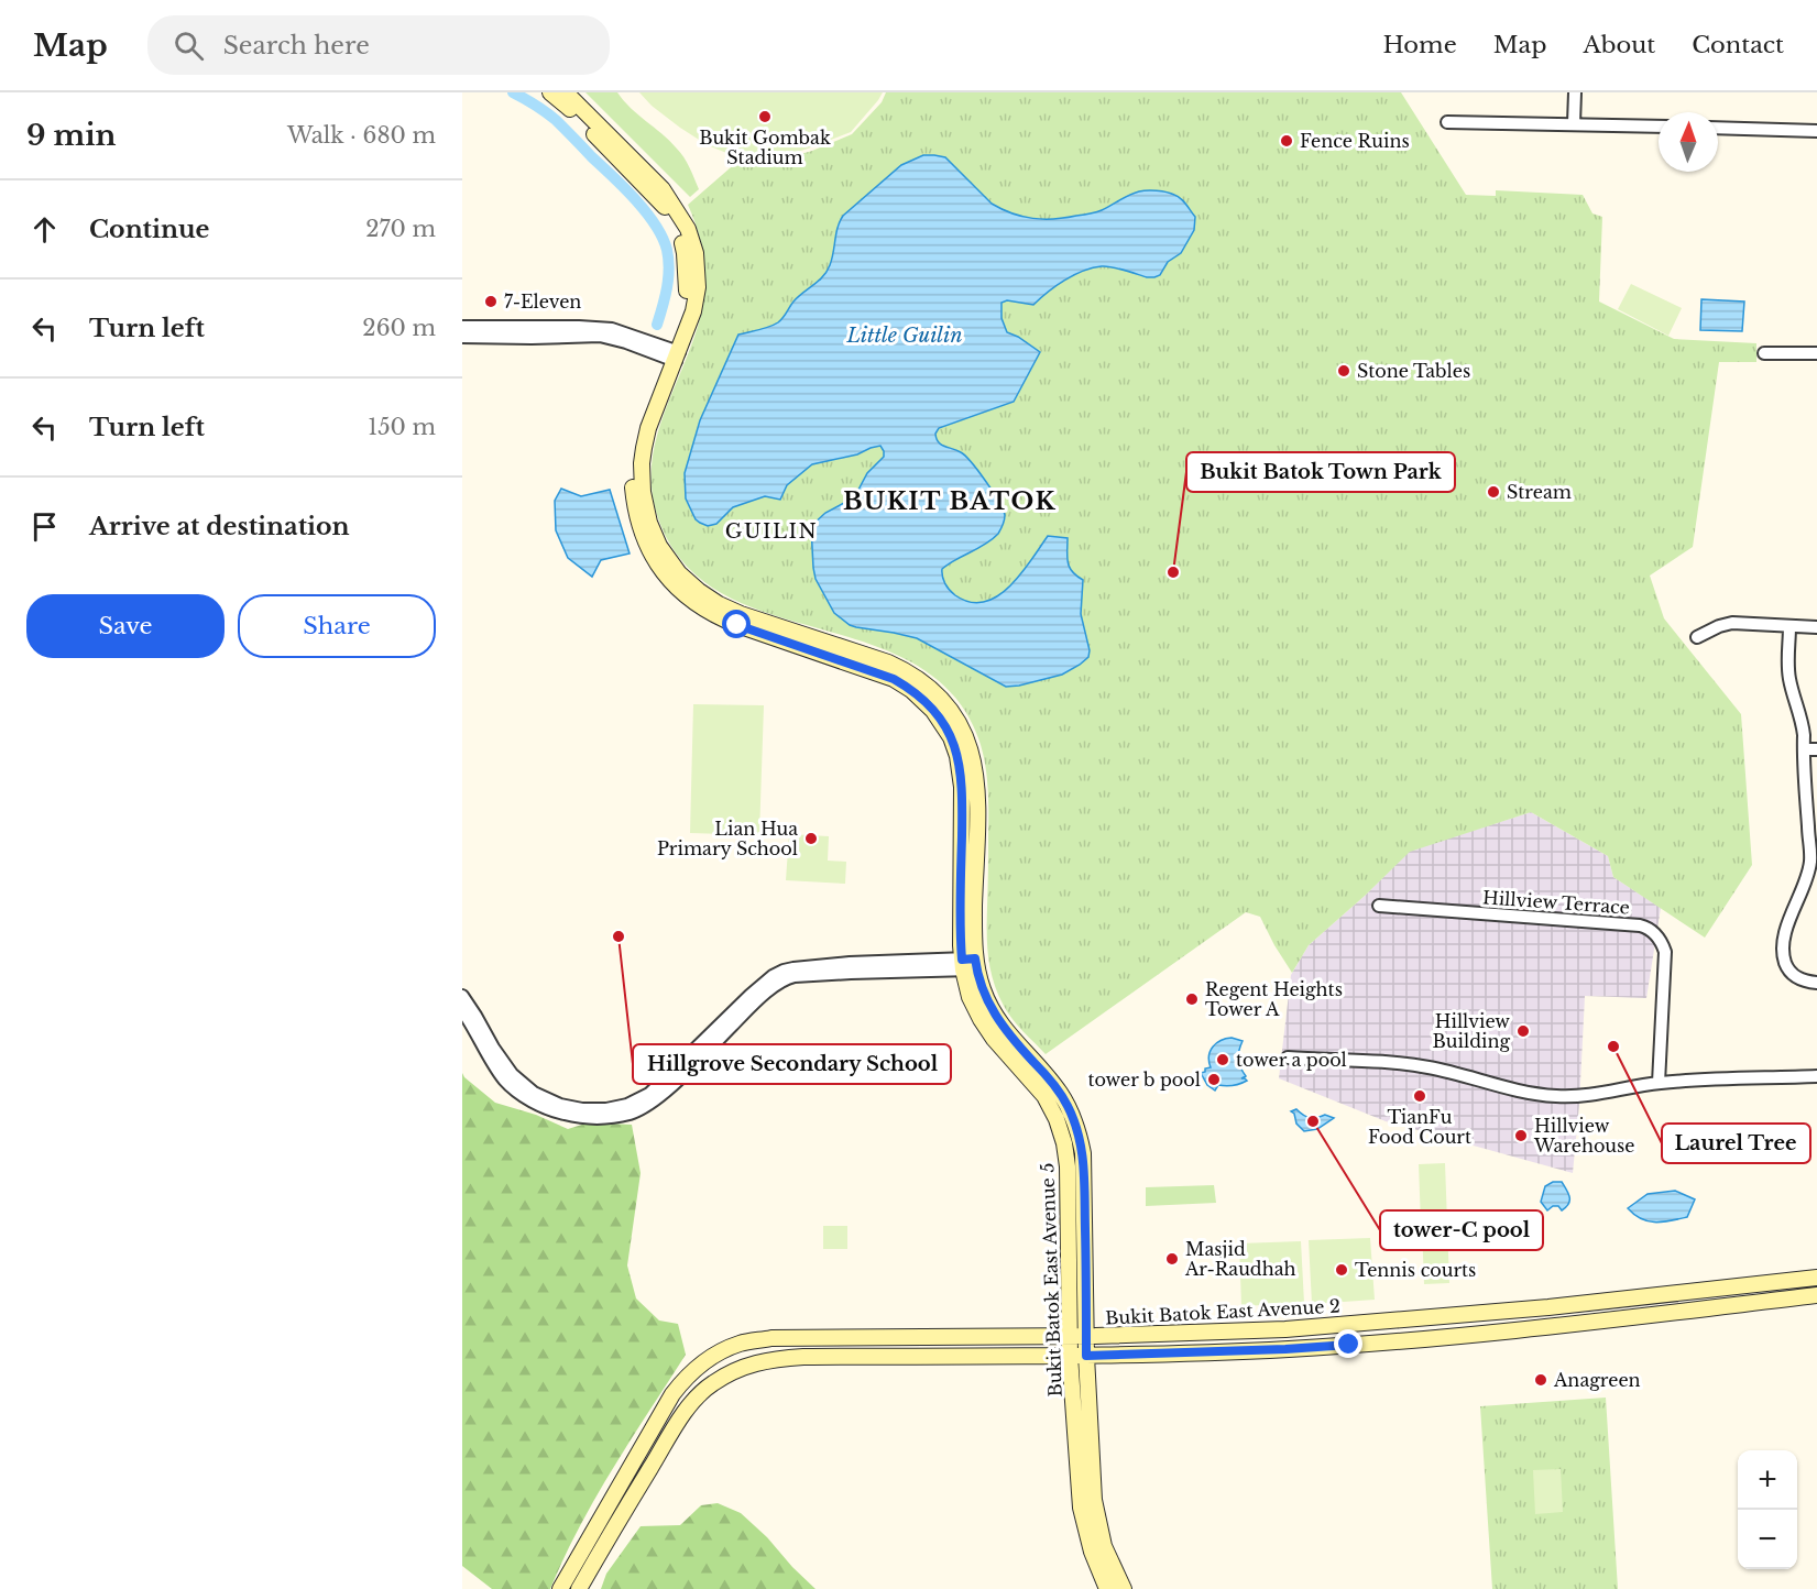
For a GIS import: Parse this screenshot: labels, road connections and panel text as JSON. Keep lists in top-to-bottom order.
{
  "streets": {
    "street": ["Hillview Terrace", "Bukit Batok East Avenue 5", "Bukit Batok East Avenue 2"]
  },
  "crossings": [
    ["Bukit Batok East Avenue 5", "Bukit Batok East Avenue 2"]
  ],
  "districts": ["BUKIT BATOK", "GUILIN"],
  "water": ["Little Guilin"],
  "places": [
    "Bukit Gombak Stadium",
    "Fence Ruins",
    "7-Eleven",
    "Stone Tables",
    "Stream",
    "Bukit Batok Town Park",
    "Lian Hua Primary School",
    "Hillgrove Secondary School",
    "Regent Heights Tower A",
    "Hillview Building",
    "Laurel Tree",
    "tower a pool",
    "tower b pool",
    "TianFu Food Court",
    "tower-C pool",
    "Hillview Warehouse",
    "Masjid Ar-Raudhah",
    "Tennis courts",
    "Anagreen"
  ],
  "north": "top",
  "page": {
    "header": "Map",
    "search": "Search here",
    "nav": [
      "Home",
      "Map",
      "About",
      "Contact"
    ],
    "heading": ["9 min", "Walk · 680 m"],
    "list": [
      ["Continue", "270 m"],
      ["Turn left", "260 m"],
      ["Turn left", "150 m"],
      "Arrive at destination"
    ],
    "buttons": ["Save", "Share"],
    "map_buttons": ["+", "−"]
  }
}
